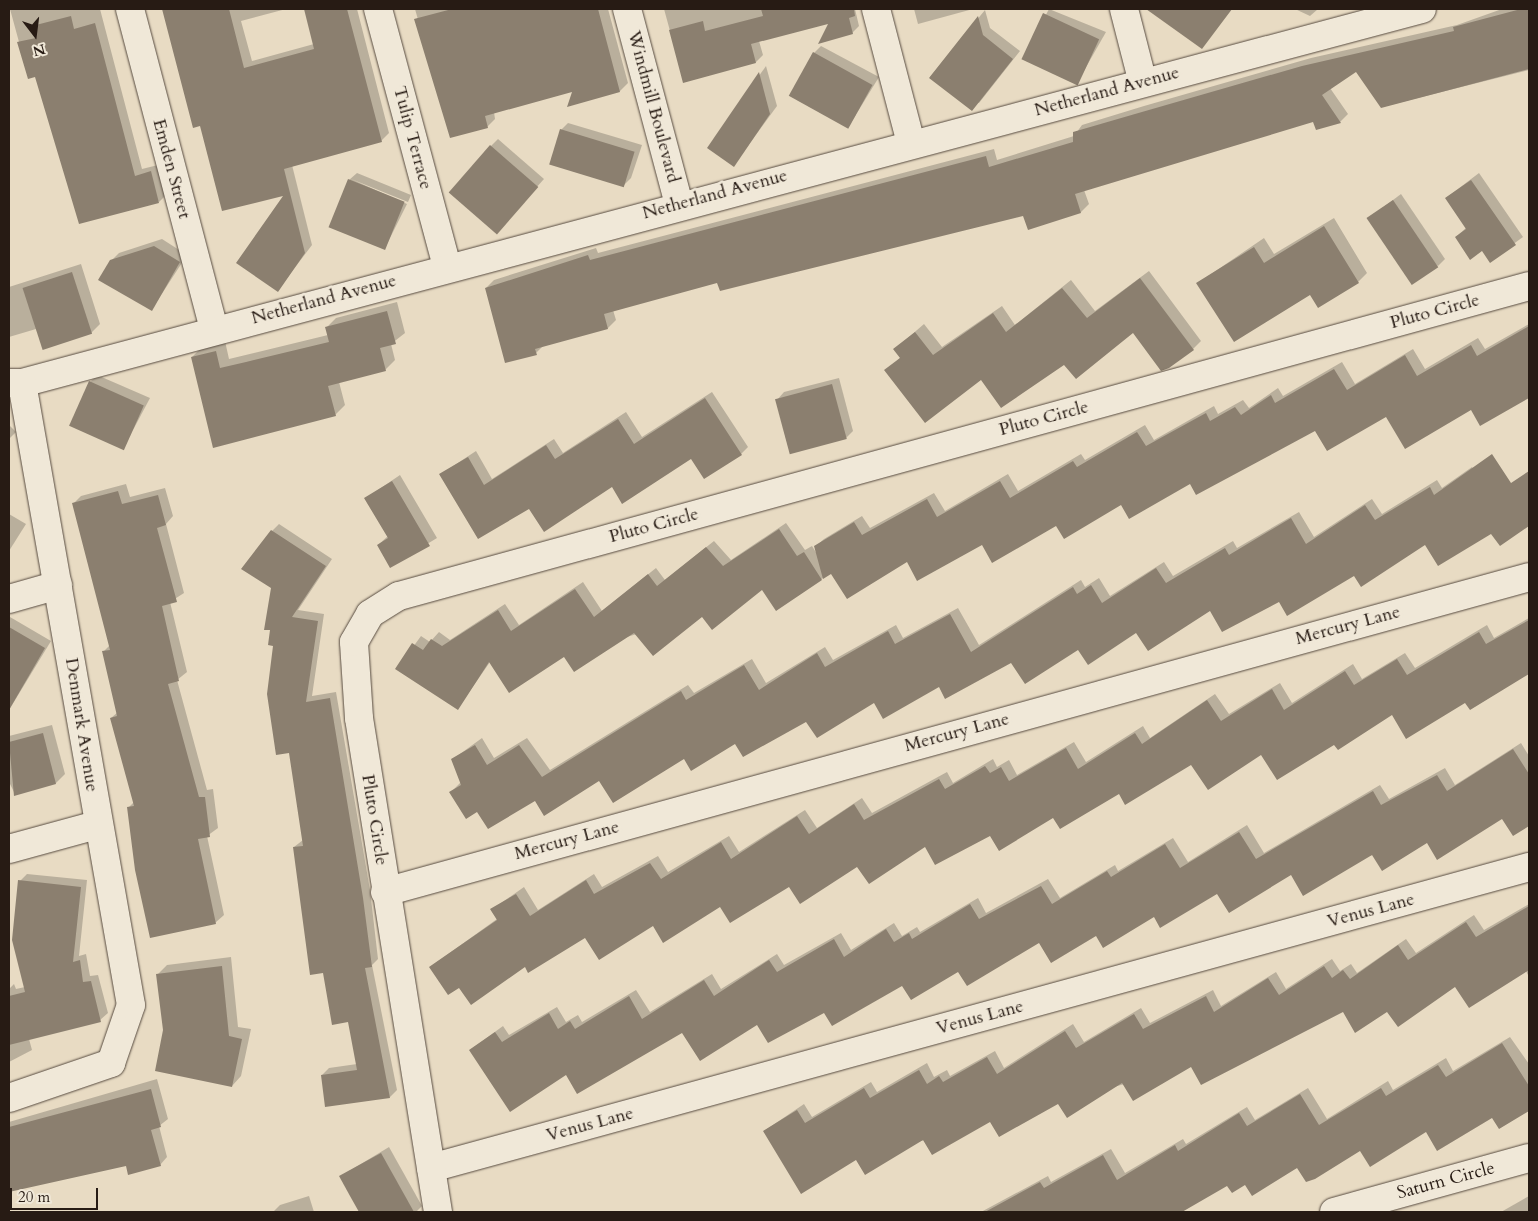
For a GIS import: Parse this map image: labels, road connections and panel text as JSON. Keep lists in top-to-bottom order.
{
  "streets": {
    "street": [
      "Netherland Avenue",
      "Windmill Boulevard",
      "Tulip Terrace",
      "Emden Street",
      "Pluto Circle",
      "Mercury Lane",
      "Denmark Avenue",
      "Venus Lane",
      "Saturn Circle"
    ]
  },
  "crossings": [
    ["Netherland Avenue", "Windmill Boulevard"],
    ["Netherland Avenue", "Tulip Terrace"],
    ["Netherland Avenue", "Emden Street"],
    ["Netherland Avenue", "Denmark Avenue"],
    ["Pluto Circle", "Mercury Lane"],
    ["Pluto Circle", "Venus Lane"]
  ],
  "scale_bar": "20 m",
  "north": "bottom"
}
